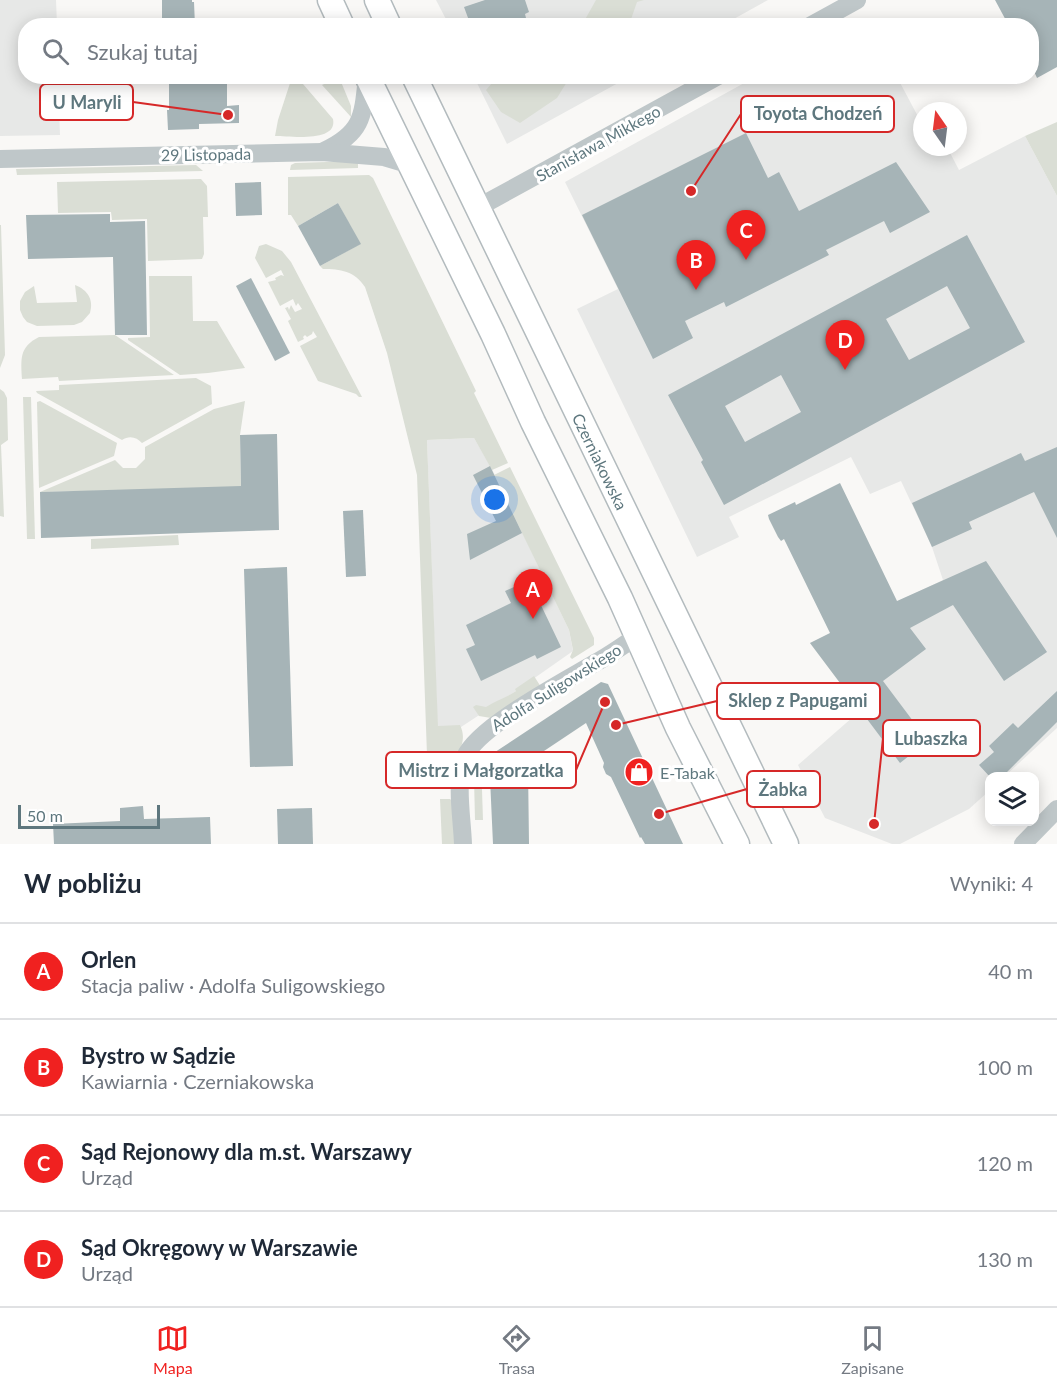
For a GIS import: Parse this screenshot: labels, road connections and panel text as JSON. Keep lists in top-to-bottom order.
{
  "streets": {
    "main road": ["Czerniakowska"],
    "street": ["Stanisława Mikkego", "29 Listopada", "Adolfa Suligowskiego"]
  },
  "crossings": [
    ["Stanisława Mikkego", "Czerniakowska"]
  ],
  "places": {
    "other": [
      "U Maryli",
      "Toyota Chodzeń",
      "Mistrz i Małgorzatka",
      "Sklep z Papugami",
      "Żabka",
      "Lubaszka"
    ],
    "shop": ["E-Tabak"]
  },
  "scale_bar": "50 m",
  "north": "top",
  "page": {
    "search": "Szukaj tutaj",
    "pins": [
      "C",
      "B",
      "D",
      "A"
    ],
    "scale": "50 m",
    "heading": ["W pobliżu", "Wyniki: 4"],
    "list": [
      {
        "mark": "A",
        "name": "Orlen",
        "note": "Stacja paliw · Adolfa Suligowskiego",
        "value": "40 m"
      },
      {
        "mark": "B",
        "name": "Bystro w Sądzie",
        "note": "Kawiarnia · Czerniakowska",
        "value": "100 m"
      },
      {
        "mark": "C",
        "name": "Sąd Rejonowy dla m.st. Warszawy",
        "note": "Urząd",
        "value": "120 m"
      },
      {
        "mark": "D",
        "name": "Sąd Okręgowy w Warszawie",
        "note": "Urząd",
        "value": "130 m"
      }
    ],
    "nav": ["Mapa", "Trasa", "Zapisane"]
  }
}
